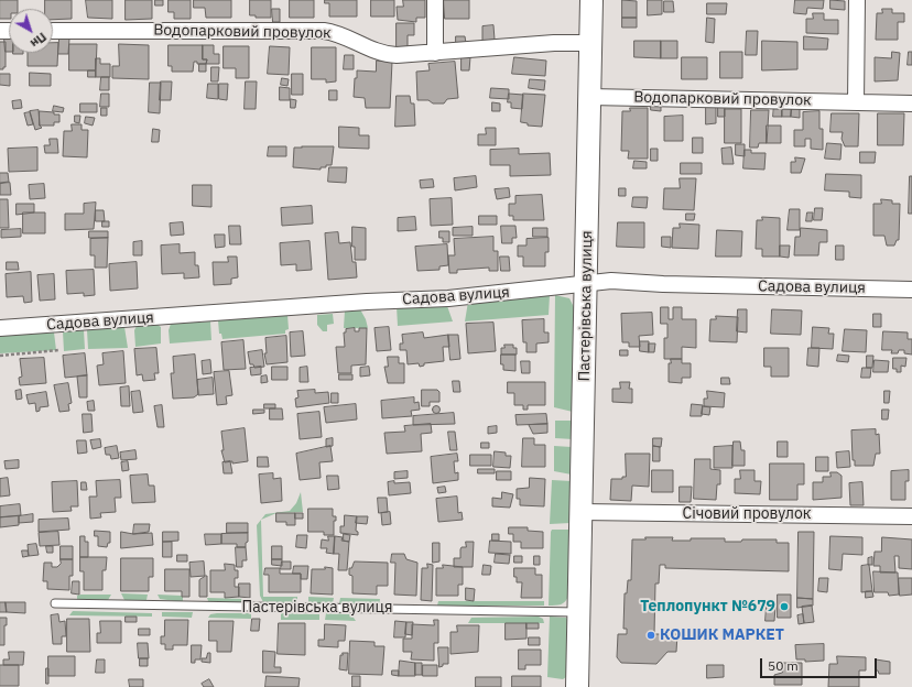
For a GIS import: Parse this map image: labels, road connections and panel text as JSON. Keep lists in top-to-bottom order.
{
  "streets": {
    "main road": ["Пастерівська вулиця"],
    "street": ["Водопарковий провулок", "Садова вулиця", "Січовий провулок"]
  },
  "crossings": [
    ["Водопарковий провулок", "Пастерівська вулиця"],
    ["Садова вулиця", "Пастерівська вулиця"],
    ["Пастерівська вулиця", "Січовий провулок"]
  ],
  "places": ["Теплопункт №679", "КОШИК МАРКЕТ"],
  "scale_bar": "50 m",
  "north": "bottom right"
}
